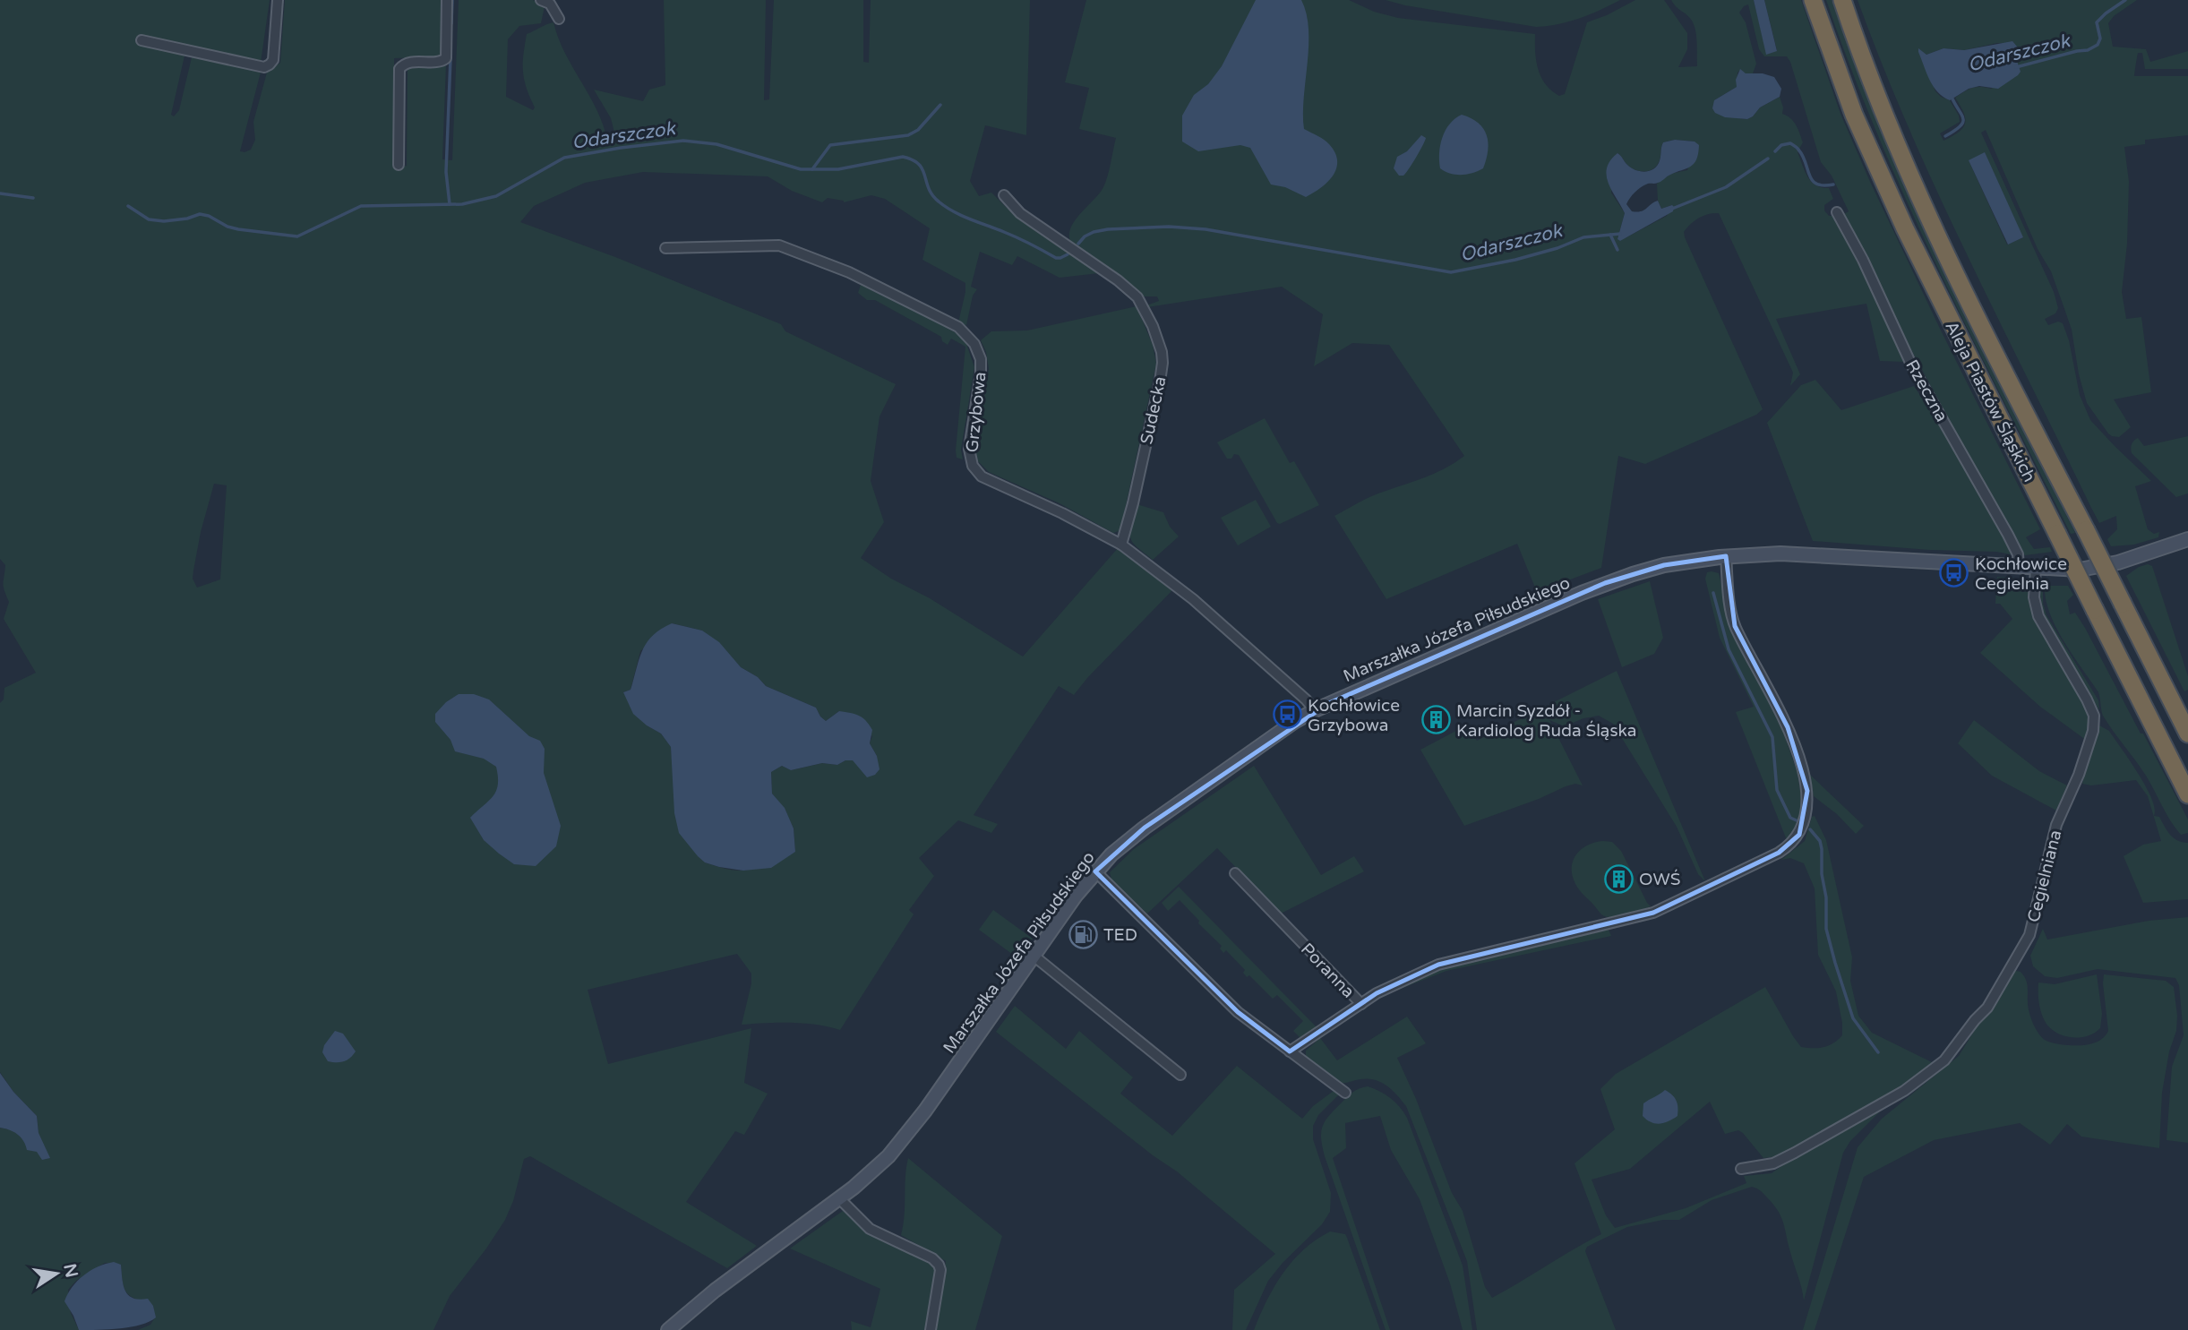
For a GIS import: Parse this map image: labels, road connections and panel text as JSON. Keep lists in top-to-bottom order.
{
  "streets": {
    "highway": ["Aleja Piastów Śląskich"],
    "street": [
      "Rzeczna",
      "Sudecka",
      "Grzybowa",
      "Marszałka Józefa Piłsudskiego",
      "Cegielniana",
      "Poranna"
    ]
  },
  "crossings": [
    ["Rzeczna", "Marszałka Józefa Piłsudskiego"],
    ["Sudecka", "Grzybowa"],
    ["Grzybowa", "Marszałka Józefa Piłsudskiego"],
    ["Marszałka Józefa Piłsudskiego", "Cegielniana"]
  ],
  "water": ["Odarszczok"],
  "places": {
    "bus stop": ["Kochłowice Cegielnia", "Kochłowice Grzybowa"],
    "building": ["Marcin Syzdół - Kardiolog Ruda Śląska", "OWŚ"],
    "fuel station": ["TED"]
  },
  "north": "right"
}
